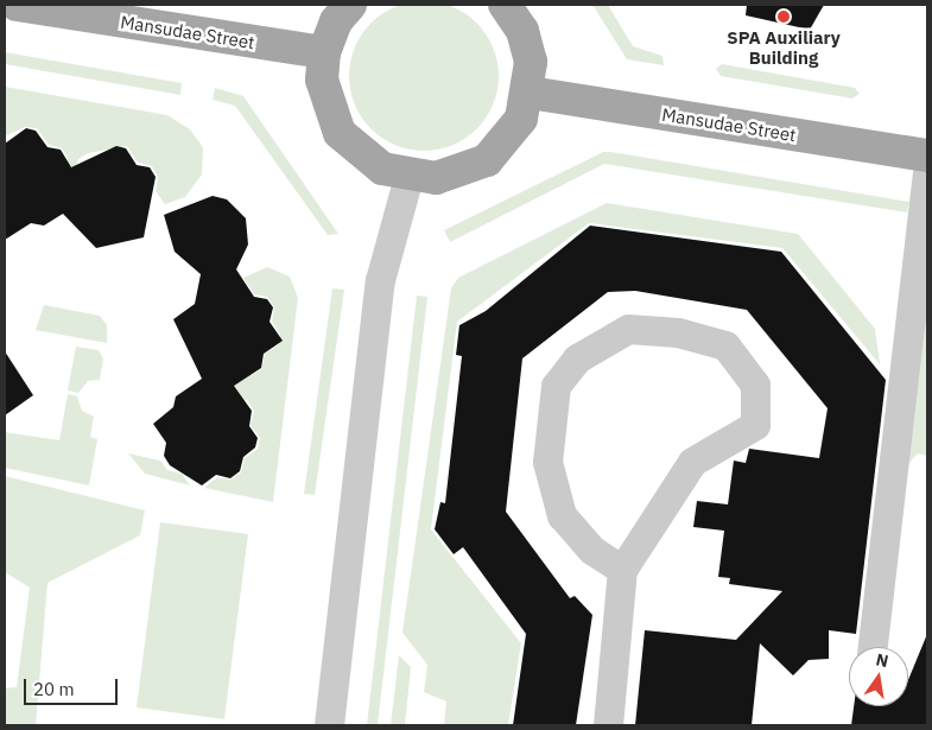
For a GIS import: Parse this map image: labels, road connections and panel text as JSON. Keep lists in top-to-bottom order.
{
  "streets": {
    "main road": ["Mansudae Street"]
  },
  "places": ["SPA Auxiliary Building"],
  "scale_bar": "20 m",
  "north": "top"
}
